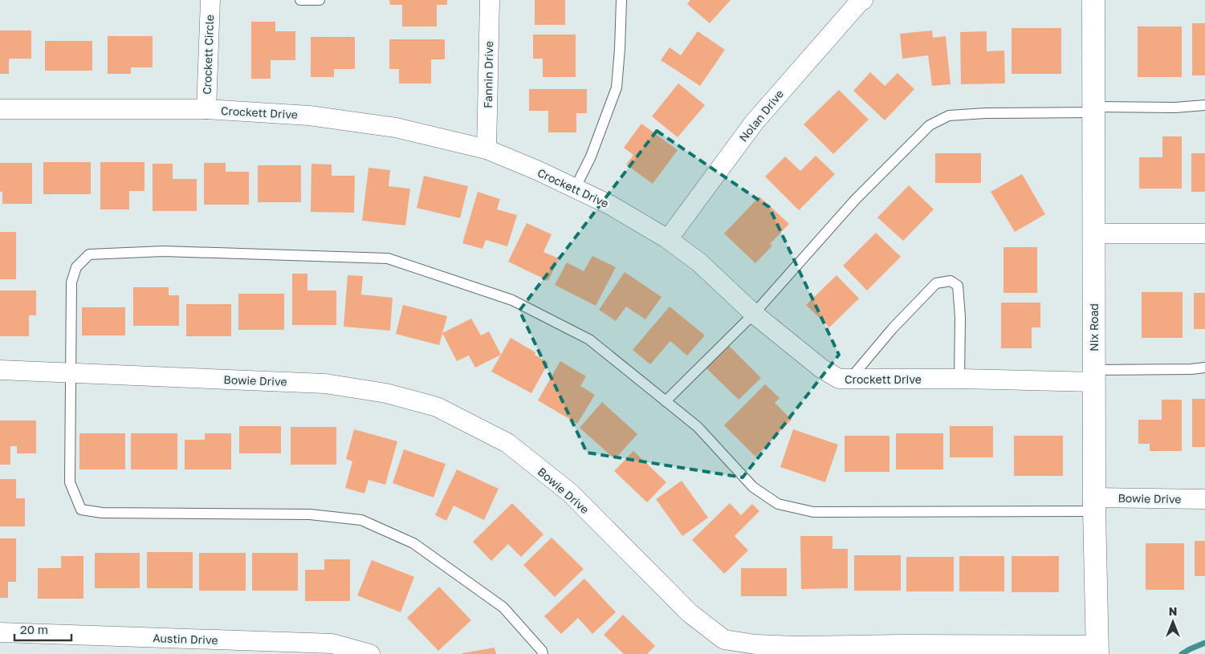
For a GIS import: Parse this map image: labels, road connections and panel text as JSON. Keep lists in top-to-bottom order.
{
  "streets": {
    "street": [
      "Crockett Circle",
      "Fannin Drive",
      "Crockett Drive",
      "Nolan Drive",
      "Nix Road",
      "Bowie Drive",
      "Austin Drive"
    ]
  },
  "crossings": [
    ["Crockett Circle", "Crockett Drive"],
    ["Fannin Drive", "Crockett Drive"],
    ["Crockett Drive", "Nolan Drive"],
    ["Crockett Drive", "Nix Road"],
    ["Nix Road", "Bowie Drive"]
  ],
  "scale_bar": "20 m",
  "north": "top"
}
